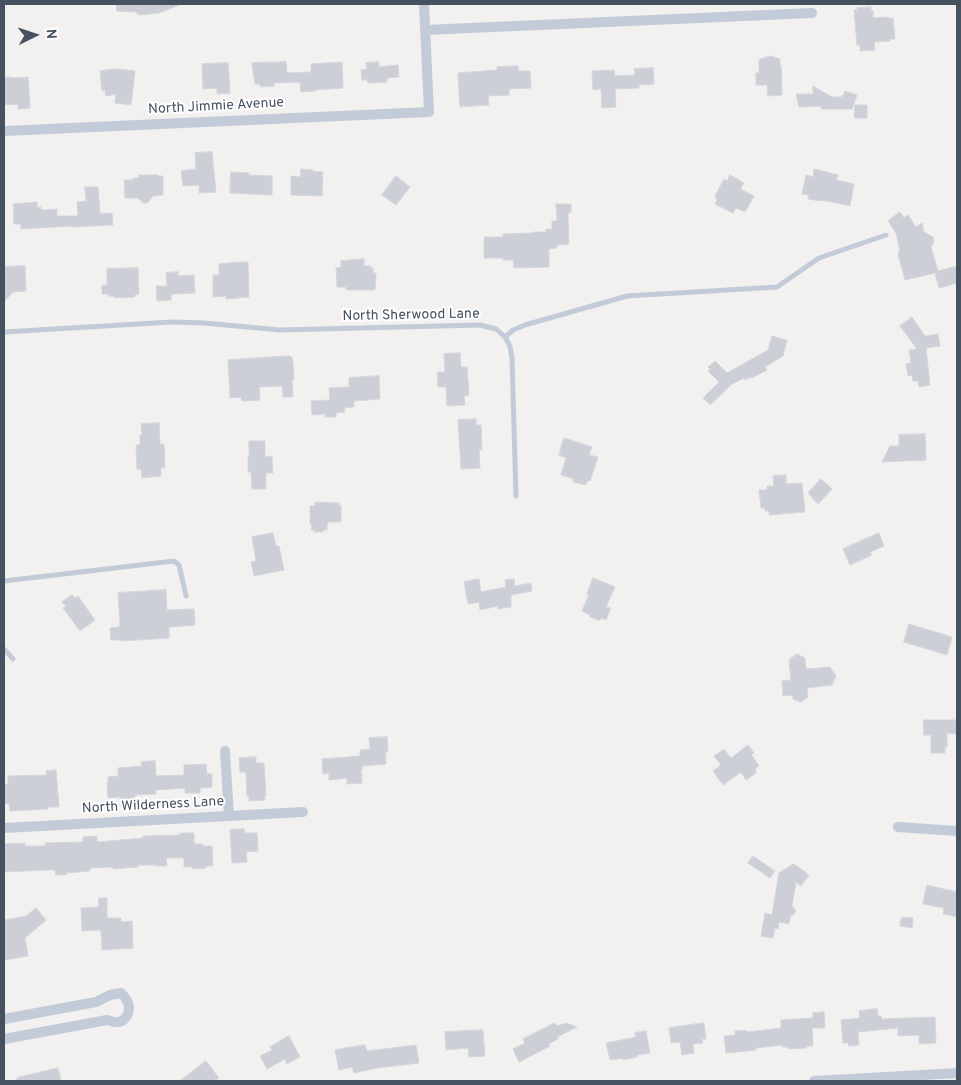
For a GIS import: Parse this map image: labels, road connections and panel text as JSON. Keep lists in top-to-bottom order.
{
  "streets": {
    "street": ["North Jimmie Avenue", "North Wilderness Lane"],
    "lane": ["North Sherwood Lane"]
  },
  "north": "right"
}
